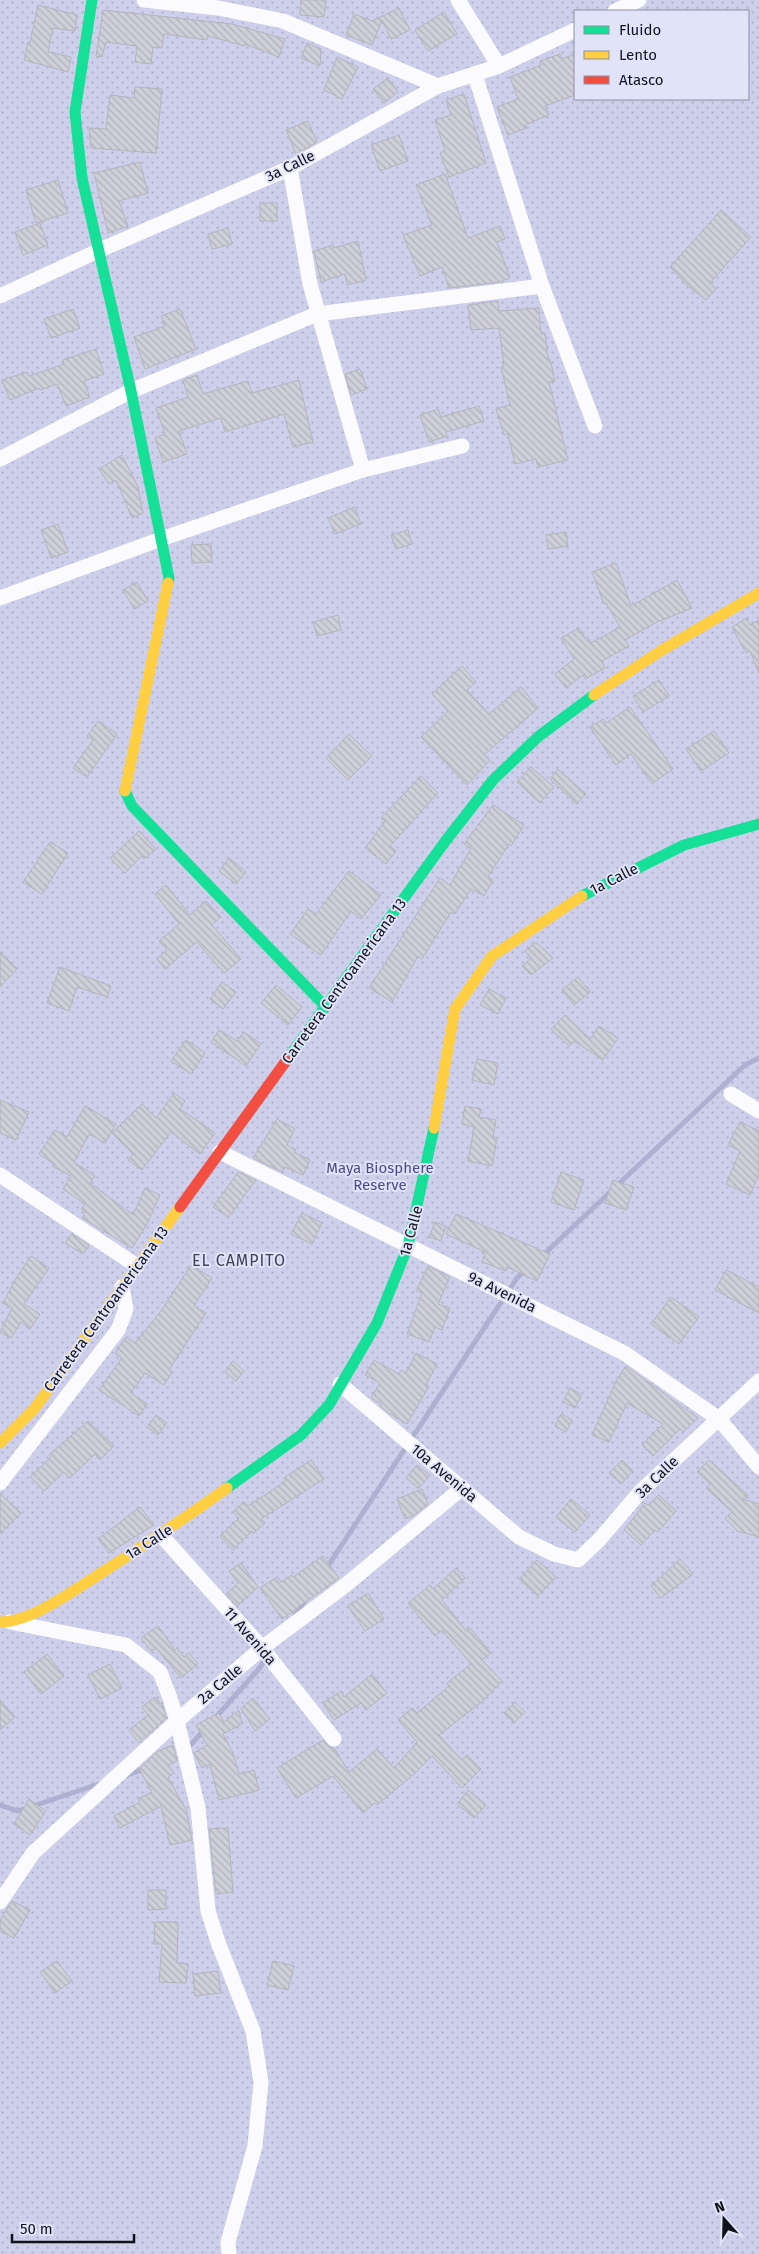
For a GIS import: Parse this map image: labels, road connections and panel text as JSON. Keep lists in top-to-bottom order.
{
  "streets": {
    "main road": ["1a Calle", "Carretera Centroamericana 13"],
    "street": [
      "3a Calle",
      "9a Avenida",
      "10a Avenida",
      "11 Avenida",
      "2a Calle"
    ]
  },
  "crossings": [
    ["3a Calle", "9a Avenida"],
    ["3a Calle", "10a Avenida"],
    ["1a Calle", "9a Avenida"],
    ["1a Calle", "10a Avenida"],
    ["1a Calle", "11 Avenida"],
    ["Carretera Centroamericana 13", "9a Avenida"],
    ["10a Avenida", "2a Calle"],
    ["11 Avenida", "2a Calle"]
  ],
  "districts": ["EL CAMPITO"],
  "parks": ["Maya Biosphere Reserve"],
  "legend": ["Fluido", "Lento", "Atasco"],
  "scale_bar": "50 m",
  "north": "top"
}
